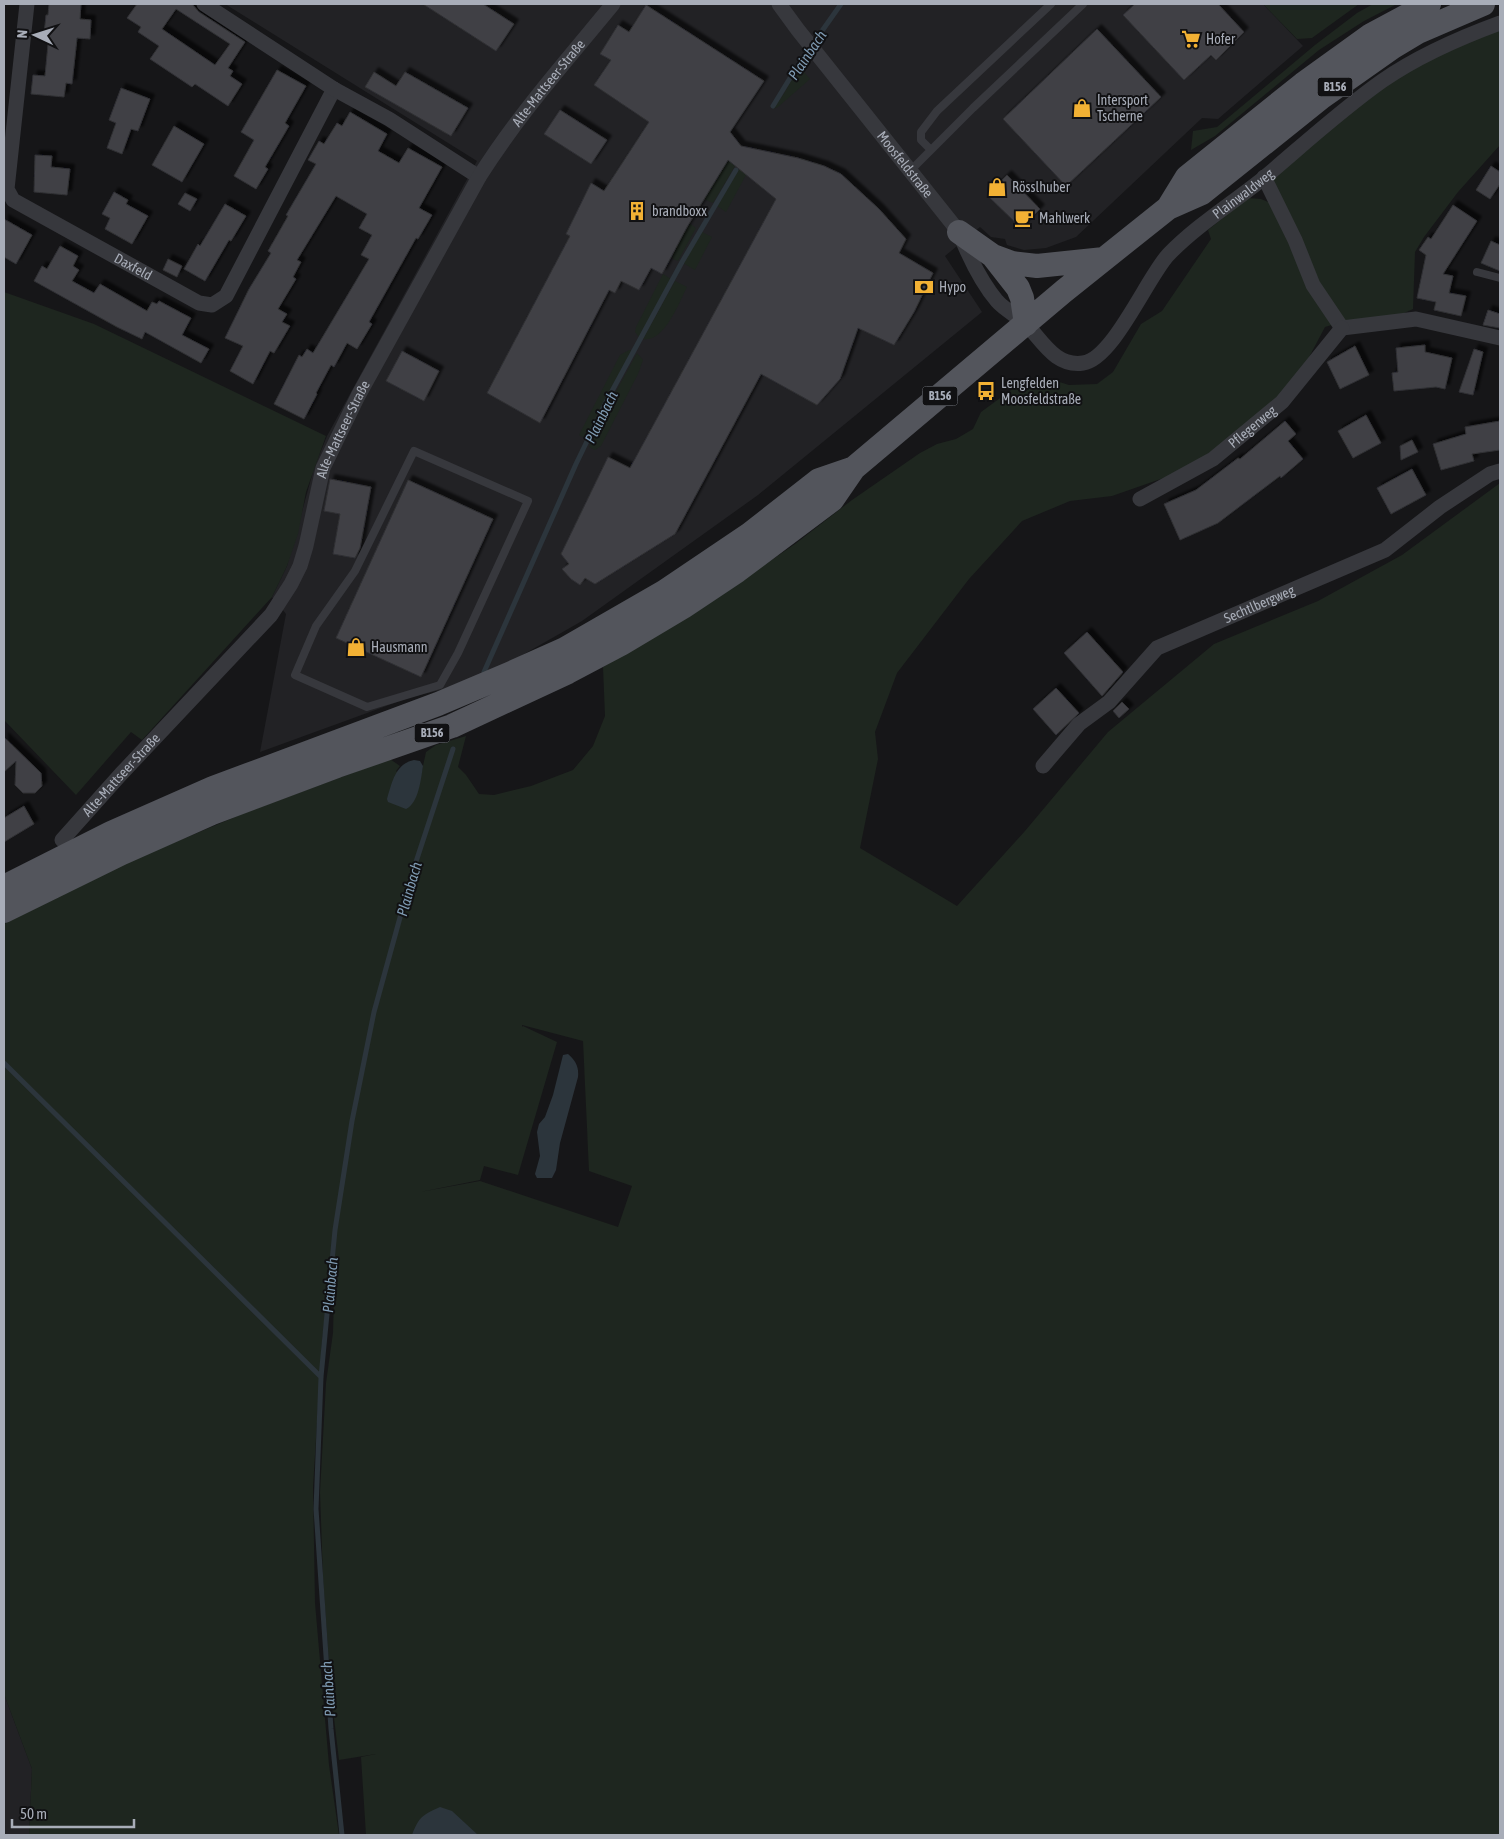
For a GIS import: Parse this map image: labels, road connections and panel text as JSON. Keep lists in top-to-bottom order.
{
  "streets": {
    "main road": ["B156"],
    "street": [
      "Alte-Mattseer-Straße",
      "Moosfeldstraße",
      "Plainwaldweg",
      "Daxfeld",
      "Pflegerweg",
      "Sechtlbergweg"
    ]
  },
  "crossings": [
    ["B156", "Moosfeldstraße"],
    ["B156", "Plainwaldweg"],
    ["Moosfeldstraße", "Plainwaldweg"]
  ],
  "water": ["Plainbach"],
  "places": {
    "supermarket": ["Hofer"],
    "shop": ["Intersport Tscherne", "Rösslhuber", "Hausmann"],
    "building": ["brandboxx"],
    "cafe": ["Mahlwerk"],
    "bank": ["Hypo"],
    "bus stop": ["Lengfelden Moosfeldstraße"]
  },
  "scale_bar": "50 m",
  "north": "left"
}
